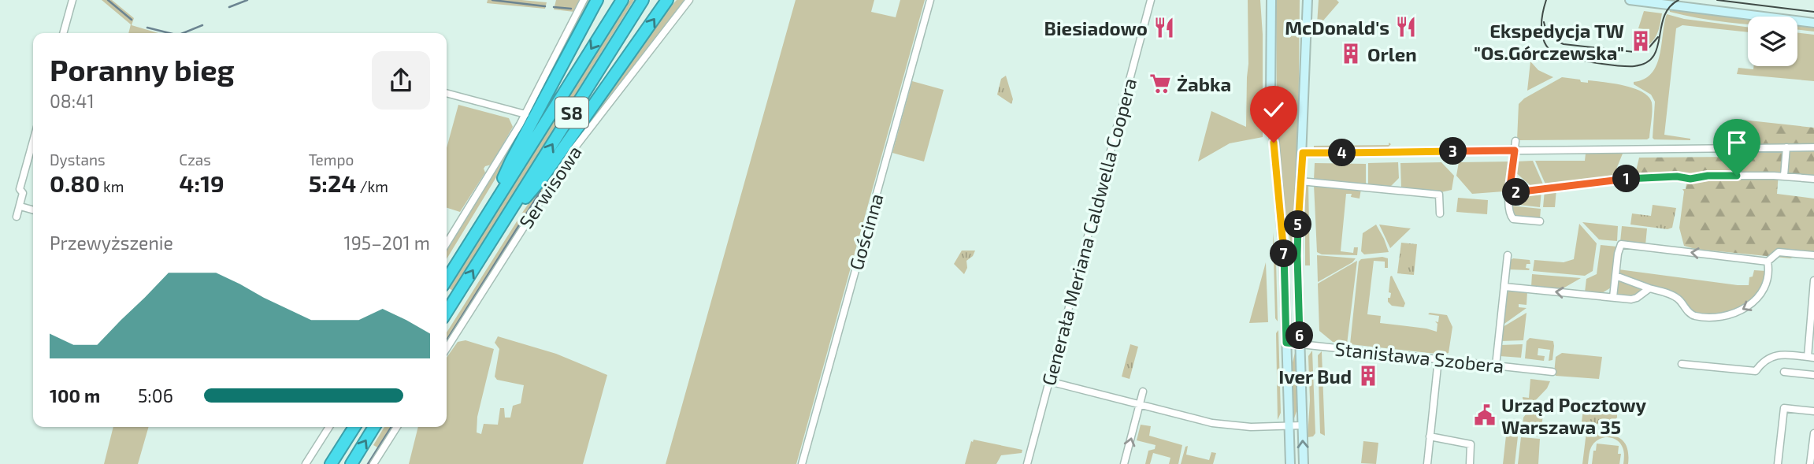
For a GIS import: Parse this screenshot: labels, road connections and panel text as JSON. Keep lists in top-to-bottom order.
{
  "streets": {
    "highway": ["S8"],
    "street": [
      "Serwisowa",
      "Gościnna",
      "Generała Meriana Caldwella Coopera",
      "Stanisława Szobera"
    ]
  },
  "places": {
    "restaurant": ["McDonald's", "Biesiadowo"],
    "building": ["Ekspedycja TW \"Os.Górczewska\"", "Orlen", "Iver Bud"],
    "supermarket": ["Żabka"],
    "public building": ["Urząd Pocztowy Warszawa 35"]
  },
  "page": {
    "heading": ["Poranny bieg", "08:41"],
    "stats": [
      ["Dystans", "0.80 km"],
      ["Czas", "4:19"],
      ["Tempo", "5:24 /km"]
    ],
    "pins": [
      "3",
      "4",
      "1",
      "2",
      "5",
      "7",
      "6"
    ],
    "chart": ["Przewyższenie", "195–201 m"],
    "list": [
      {
        "name": "100 m",
        "note": "5:06"
      }
    ]
  }
}
